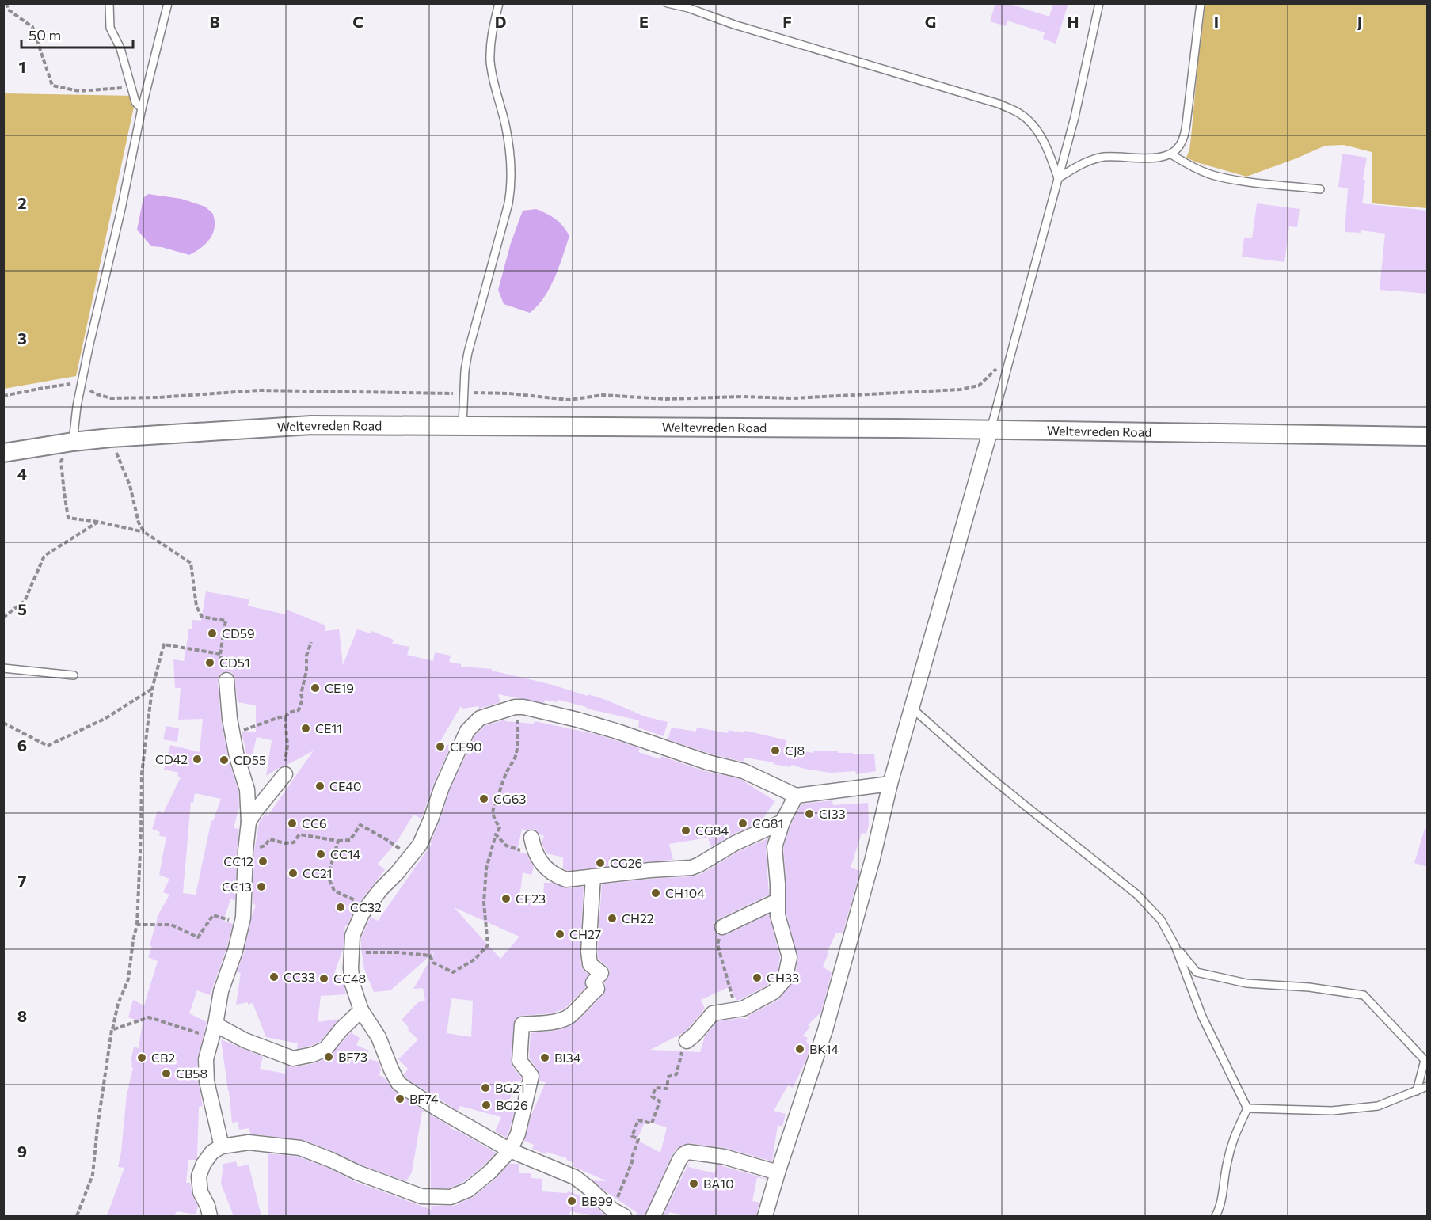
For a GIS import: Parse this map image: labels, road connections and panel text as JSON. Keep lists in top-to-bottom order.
{
  "streets": {
    "street": ["Weltevreden Road"]
  },
  "places": [
    "CD59",
    "CD51",
    "CE19",
    "CE11",
    "CE90",
    "CJ8",
    "CD42",
    "CD55",
    "CE40",
    "CG63",
    "CI33",
    "CC6",
    "CG81",
    "CG84",
    "CC14",
    "CC12",
    "CG26",
    "CC21",
    "CC13",
    "CH104",
    "CF23",
    "CC32",
    "CH22",
    "CH27",
    "CC33",
    "CH33",
    "CC48",
    "BK14",
    "BF73",
    "CB2",
    "BI34",
    "CB58",
    "BG21",
    "BF74",
    "BG26",
    "BA10",
    "BB99"
  ],
  "scale_bar": "50 m",
  "grid": {
    "columns": [
      "B",
      "C",
      "D",
      "E",
      "F",
      "G",
      "H",
      "I",
      "J"
    ],
    "rows": [
      "1",
      "2",
      "3",
      "4",
      "5",
      "6",
      "7",
      "8",
      "9"
    ]
  }
}
